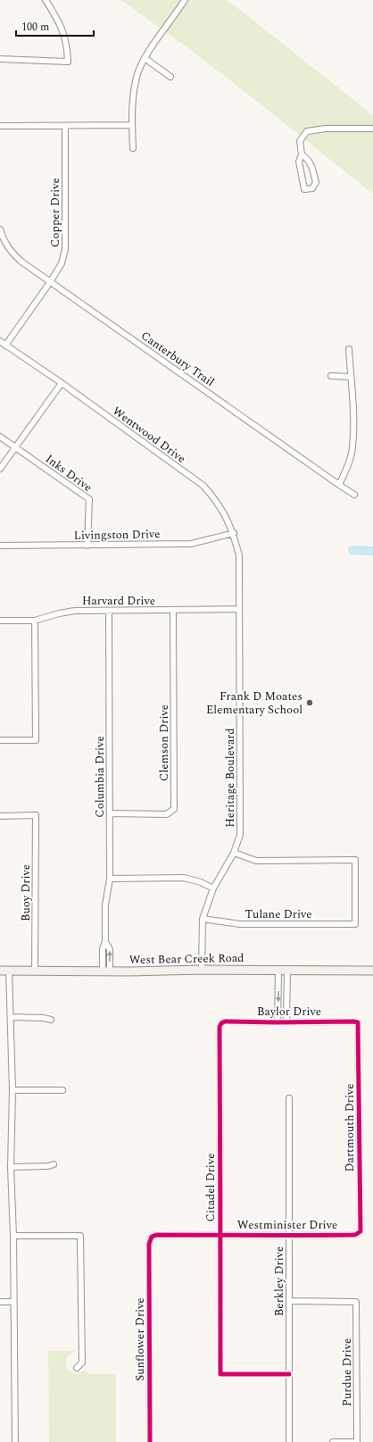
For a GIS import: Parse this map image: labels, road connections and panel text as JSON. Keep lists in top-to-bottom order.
{
  "streets": {
    "main road": ["West Bear Creek Road"],
    "street": [
      "Copper Drive",
      "Canterbury Trail",
      "Wentwood Drive",
      "Inks Drive",
      "Livingston Drive",
      "Harvard Drive",
      "Clemson Drive",
      "Columbia Drive",
      "Heritage Boulevard",
      "Buoy Drive",
      "Tulane Drive",
      "Baylor Drive",
      "Dartmouth Drive",
      "Citadel Drive",
      "Westminister Drive",
      "Berkley Drive",
      "Sunflower Drive",
      "Purdue Drive"
    ]
  },
  "crossings": [
    ["Copper Drive", "Canterbury Trail"],
    ["Copper Drive", "Wentwood Drive"],
    ["Wentwood Drive", "Livingston Drive"],
    ["Wentwood Drive", "Heritage Boulevard"],
    ["Inks Drive", "Livingston Drive"],
    ["Harvard Drive", "Clemson Drive"],
    ["Harvard Drive", "Columbia Drive"],
    ["Harvard Drive", "Heritage Boulevard"],
    ["Clemson Drive", "Columbia Drive"],
    ["Columbia Drive", "West Bear Creek Road"],
    ["Heritage Boulevard", "Tulane Drive"],
    ["Heritage Boulevard", "West Bear Creek Road"],
    ["Buoy Drive", "West Bear Creek Road"],
    ["Baylor Drive", "Dartmouth Drive"],
    ["Baylor Drive", "Citadel Drive"],
    ["Dartmouth Drive", "Westminister Drive"],
    ["Citadel Drive", "Westminister Drive"],
    ["Citadel Drive", "Berkley Drive"],
    ["Westminister Drive", "Berkley Drive"],
    ["Westminister Drive", "Sunflower Drive"],
    ["Berkley Drive", "Purdue Drive"]
  ],
  "places": ["Frank D Moates Elementary School"],
  "scale_bar": "100 m"
}
